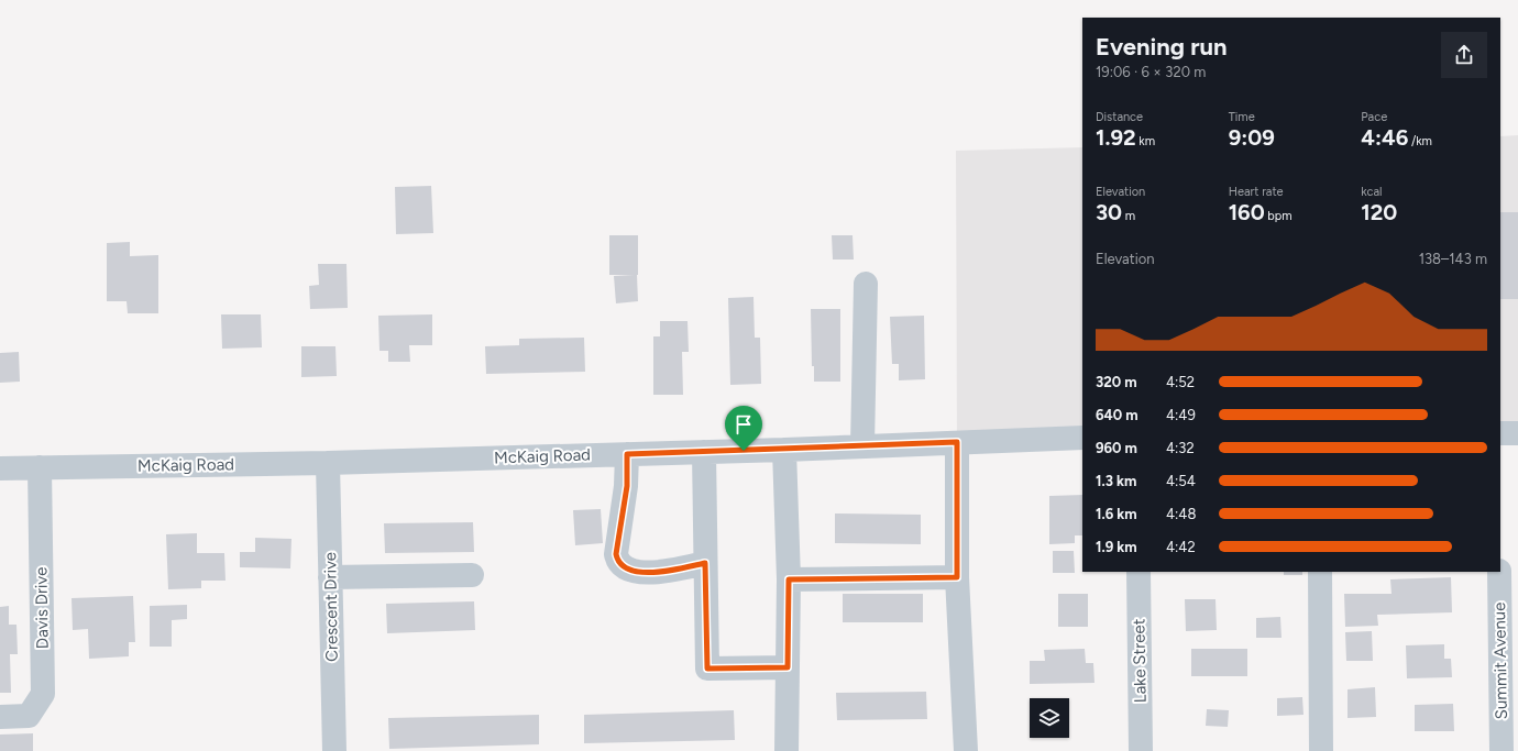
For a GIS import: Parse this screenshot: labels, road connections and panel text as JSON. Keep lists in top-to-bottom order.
{
  "streets": {
    "street": [
      "McKaig Road",
      "Crescent Drive",
      "Davis Drive",
      "Lake Street",
      "Summit Avenue"
    ]
  },
  "crossings": [
    ["McKaig Road", "Crescent Drive"],
    ["McKaig Road", "Davis Drive"]
  ],
  "page": {
    "heading": ["Evening run", "19:06 · 6 × 320 m"],
    "stats": [
      ["Distance", "1.92 km"],
      ["Time", "9:09"],
      ["Pace", "4:46 /km"],
      ["Elevation", "30 m"],
      ["Heart rate", "160 bpm"],
      ["kcal", "120"]
    ],
    "chart": ["Elevation", "138–143 m"],
    "list": [
      {
        "name": "320 m",
        "note": "4:52"
      },
      {
        "name": "640 m",
        "note": "4:49"
      },
      {
        "name": "960 m",
        "note": "4:32"
      },
      {
        "name": "1.3 km",
        "note": "4:54"
      },
      {
        "name": "1.6 km",
        "note": "4:48"
      },
      {
        "name": "1.9 km",
        "note": "4:42"
      }
    ]
  }
}
